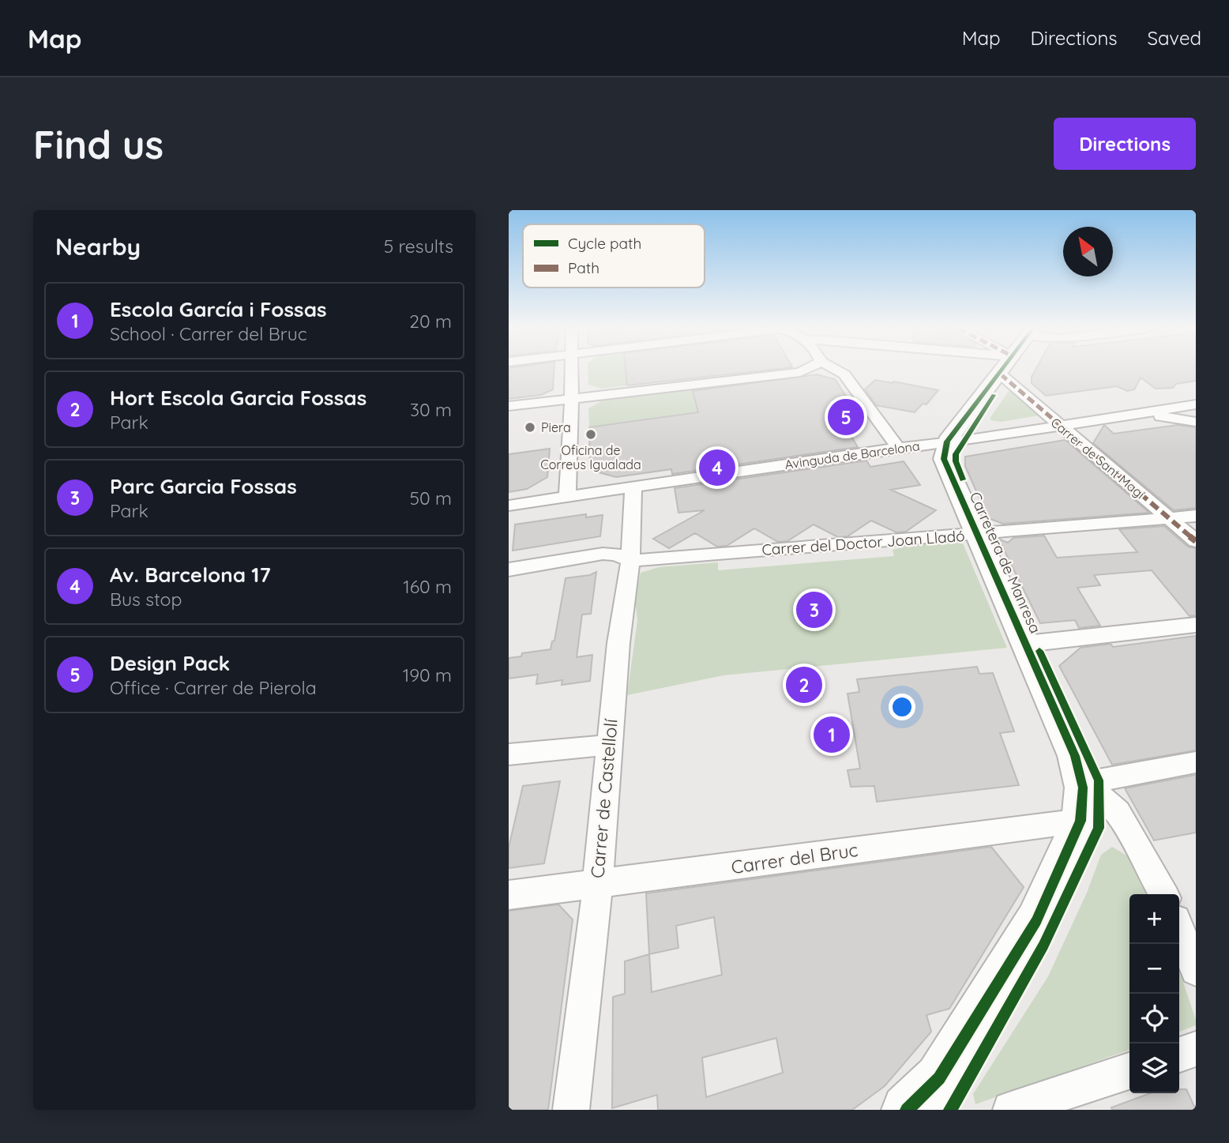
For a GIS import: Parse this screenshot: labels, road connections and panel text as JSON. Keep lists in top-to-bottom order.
{
  "streets": {
    "street": [
      "Avinguda de Barcelona",
      "Carrer de Sant Magí",
      "Carrer del Doctor Joan Lladó",
      "Carretera de Manresa",
      "Carrer de Castellolí",
      "Carrer del Bruc"
    ]
  },
  "crossings": [
    ["Avinguda de Barcelona", "Carrer de Sant Magí"],
    ["Avinguda de Barcelona", "Carretera de Manresa"],
    ["Avinguda de Barcelona", "Carrer de Castellolí"],
    ["Carrer de Sant Magí", "Carrer del Doctor Joan Lladó"],
    ["Carrer del Doctor Joan Lladó", "Carretera de Manresa"],
    ["Carrer del Doctor Joan Lladó", "Carrer de Castellolí"],
    ["Carretera de Manresa", "Carrer del Bruc"],
    ["Carrer de Castellolí", "Carrer del Bruc"]
  ],
  "places": ["Piera", "Oficina de Correus Igualada"],
  "legend": ["Cycle path", "Path"],
  "north": "top left",
  "page": {
    "header": "Map",
    "nav": ["Map", "Directions", "Saved"],
    "buttons": "Directions",
    "title": "Find us",
    "heading": ["Nearby", "5 results"],
    "list": [
      {
        "mark": "1",
        "name": "Escola García i Fossas",
        "note": "School · Carrer del Bruc",
        "value": "20 m"
      },
      {
        "mark": "2",
        "name": "Hort Escola Garcia Fossas",
        "note": "Park",
        "value": "30 m"
      },
      {
        "mark": "3",
        "name": "Parc Garcia Fossas",
        "note": "Park",
        "value": "50 m"
      },
      {
        "mark": "4",
        "name": "Av. Barcelona 17",
        "note": "Bus stop",
        "value": "160 m"
      },
      {
        "mark": "5",
        "name": "Design Pack",
        "note": "Office · Carrer de Pierola",
        "value": "190 m"
      }
    ],
    "pins": [
      "5",
      "4",
      "3",
      "2",
      "1"
    ],
    "map_buttons": ["+", "−"]
  }
}
